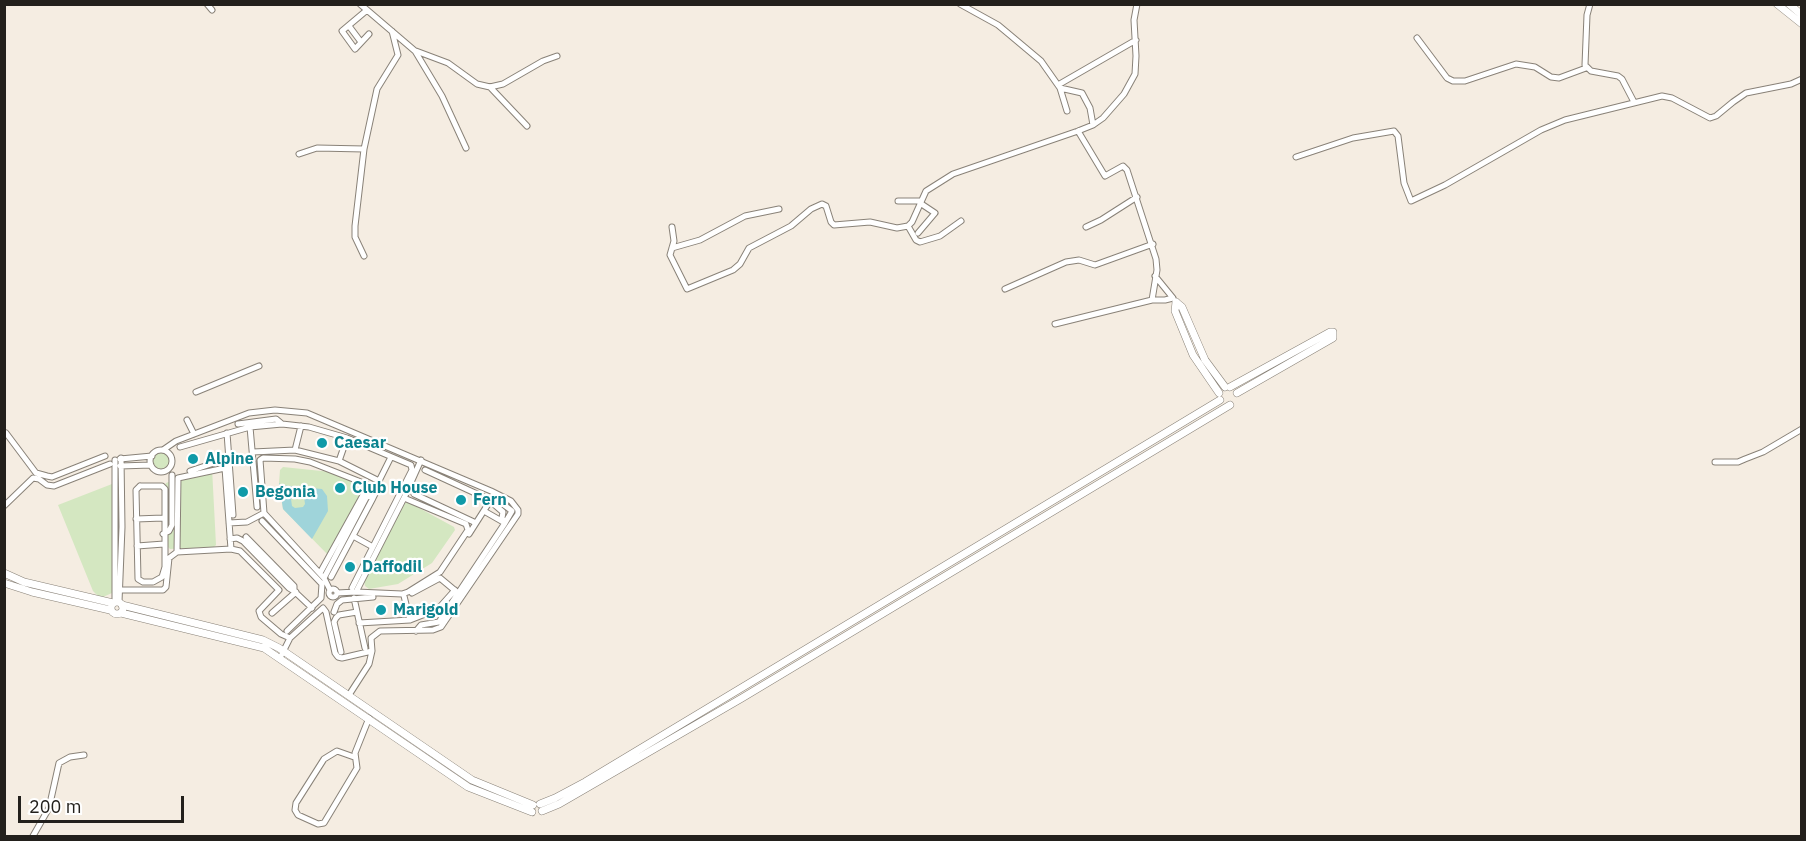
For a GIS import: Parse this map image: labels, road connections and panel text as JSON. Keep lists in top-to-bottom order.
{
  "places": [
    "Caesar",
    "Alpine",
    "Club House",
    "Begonia",
    "Fern",
    "Daffodil",
    "Marigold"
  ],
  "scale_bar": "200 m"
}
